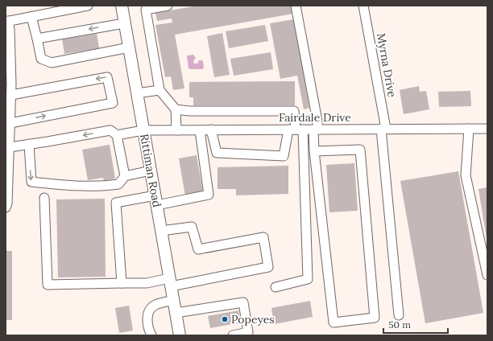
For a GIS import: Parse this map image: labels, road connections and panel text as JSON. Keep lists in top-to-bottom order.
{
  "streets": {
    "main road": ["Rittiman Road"],
    "street": ["Myrna Drive", "Fairdale Drive"]
  },
  "crossings": [
    ["Myrna Drive", "Fairdale Drive"],
    ["Fairdale Drive", "Rittiman Road"]
  ],
  "places": ["Popeyes"],
  "scale_bar": "50 m"
}
